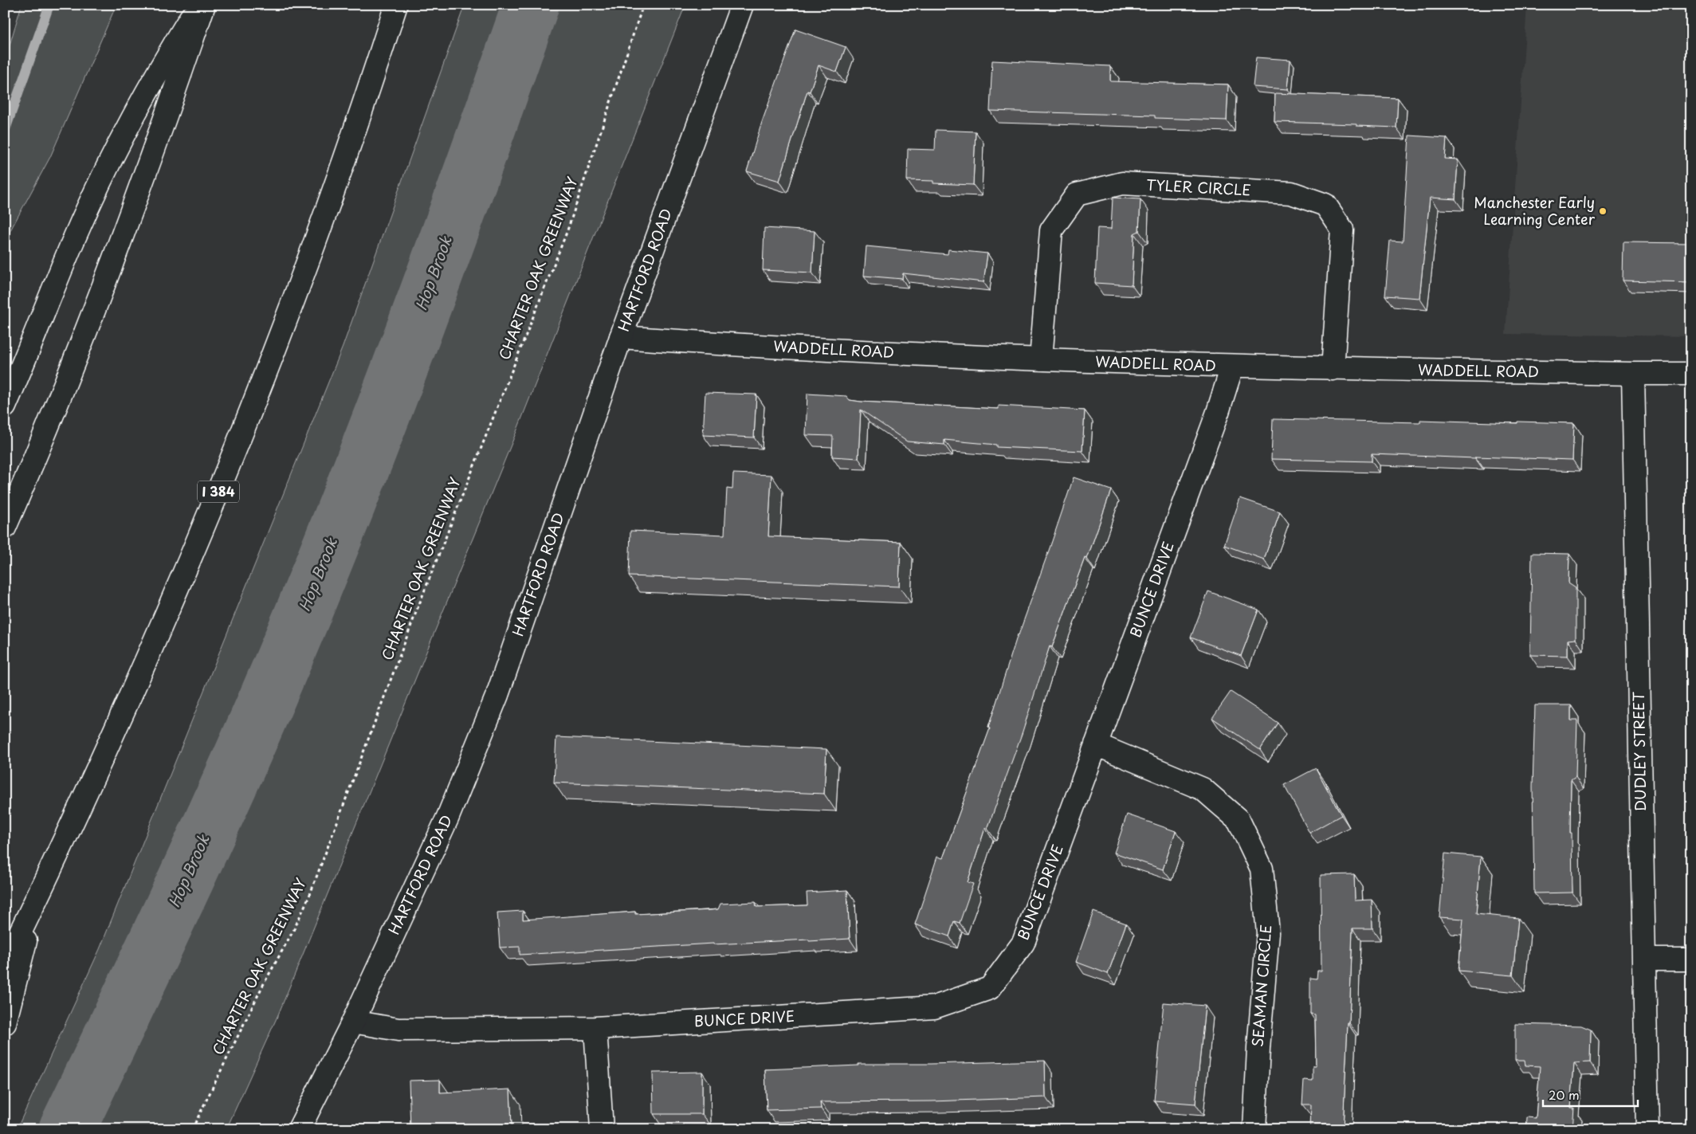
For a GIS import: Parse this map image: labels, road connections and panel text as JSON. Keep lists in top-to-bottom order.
{
  "streets": {
    "main road": [
      "TYLER CIRCLE",
      "HARTFORD ROAD",
      "WADDELL ROAD",
      "I 384",
      "BUNCE DRIVE",
      "DUDLEY STREET",
      "SEAMAN CIRCLE"
    ],
    "path": ["CHARTER OAK GREENWAY"]
  },
  "crossings": [
    ["TYLER CIRCLE", "WADDELL ROAD"],
    ["HARTFORD ROAD", "WADDELL ROAD"],
    ["HARTFORD ROAD", "BUNCE DRIVE"],
    ["WADDELL ROAD", "BUNCE DRIVE"],
    ["WADDELL ROAD", "DUDLEY STREET"],
    ["BUNCE DRIVE", "SEAMAN CIRCLE"]
  ],
  "water": ["Hop Brook"],
  "places": ["Manchester Early Learning Center"],
  "scale_bar": "20 m"
}
